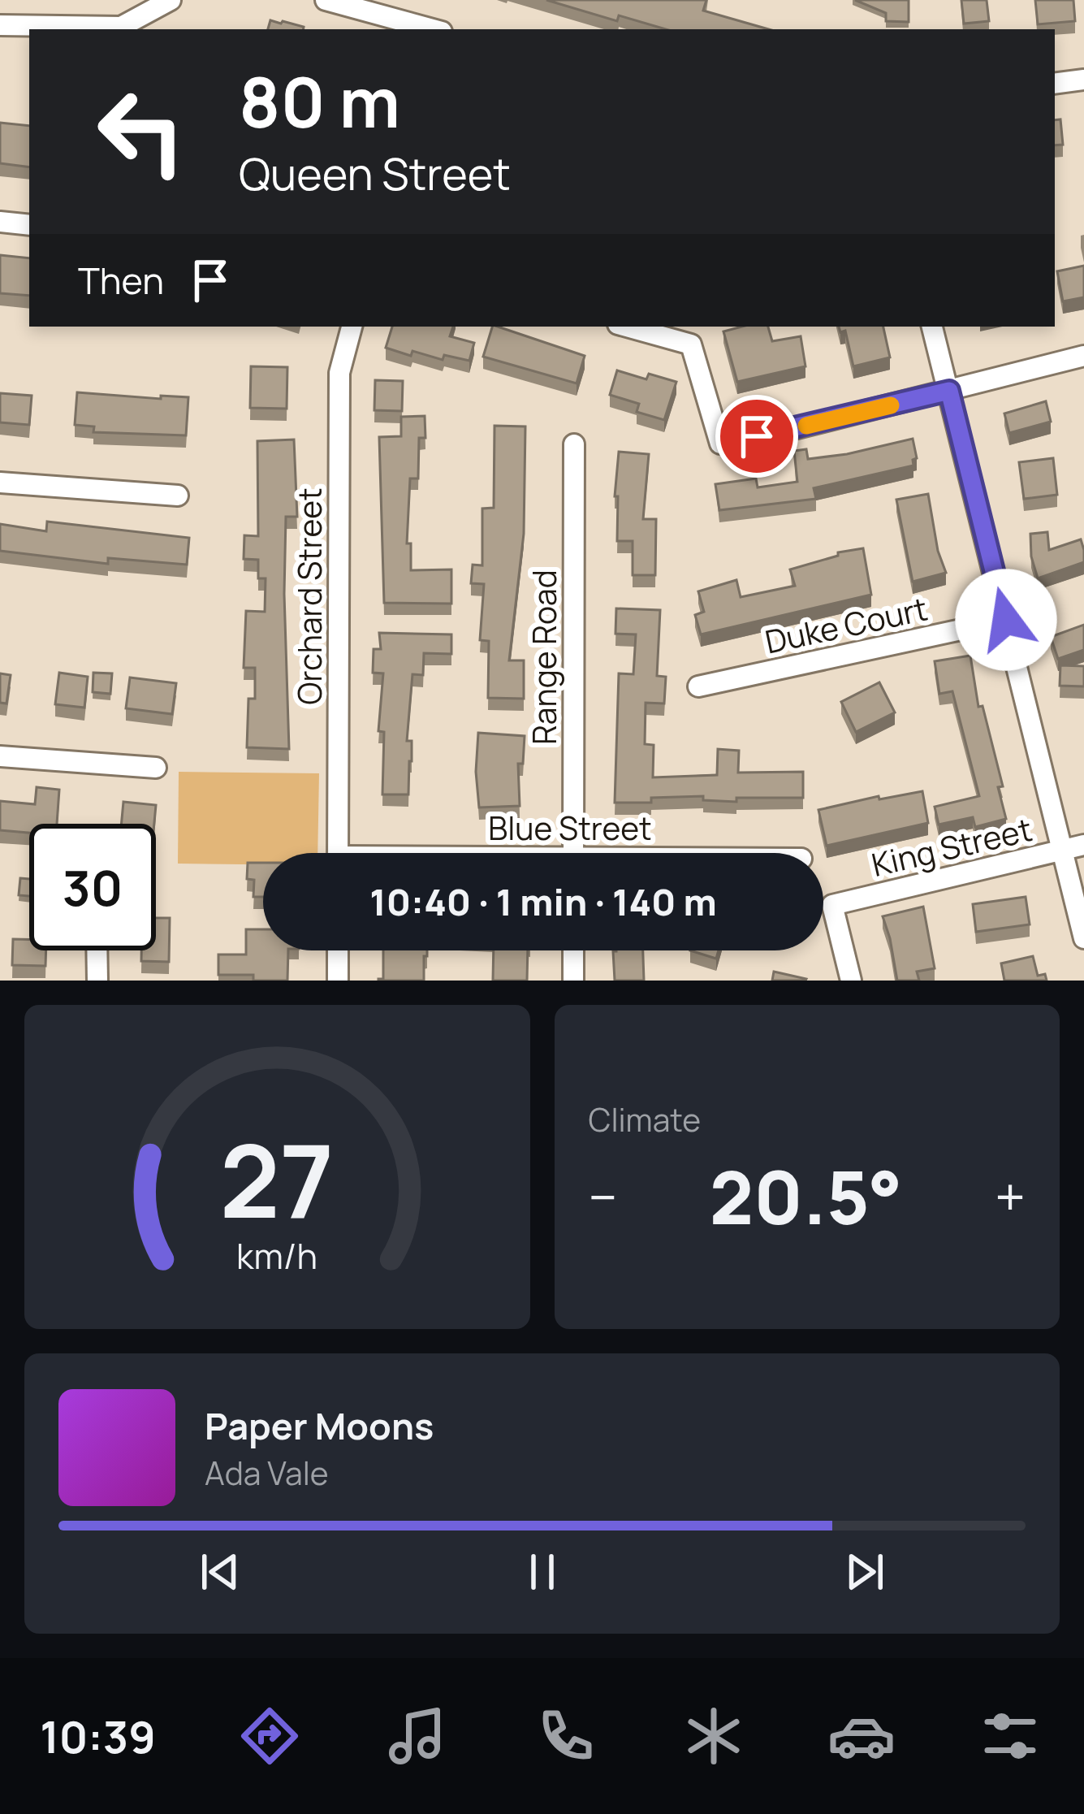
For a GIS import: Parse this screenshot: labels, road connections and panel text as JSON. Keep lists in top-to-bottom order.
{
  "streets": {
    "street": [
      "Orchard Street",
      "Duke Court",
      "Range Road",
      "King Street"
    ]
  },
  "page": {
    "turn": ["80 m", "Queen Street"],
    "then": "Then",
    "limit": "30",
    "trip": "10:40 · 1 min · 140 m",
    "tile": "Climate",
    "heat": ["−", "20.5°", "+"],
    "song": ["Paper Moons", "Ada Vale"],
    "tabs": "10:39",
    "gauge": ["27", "km/h"]
  }
}
